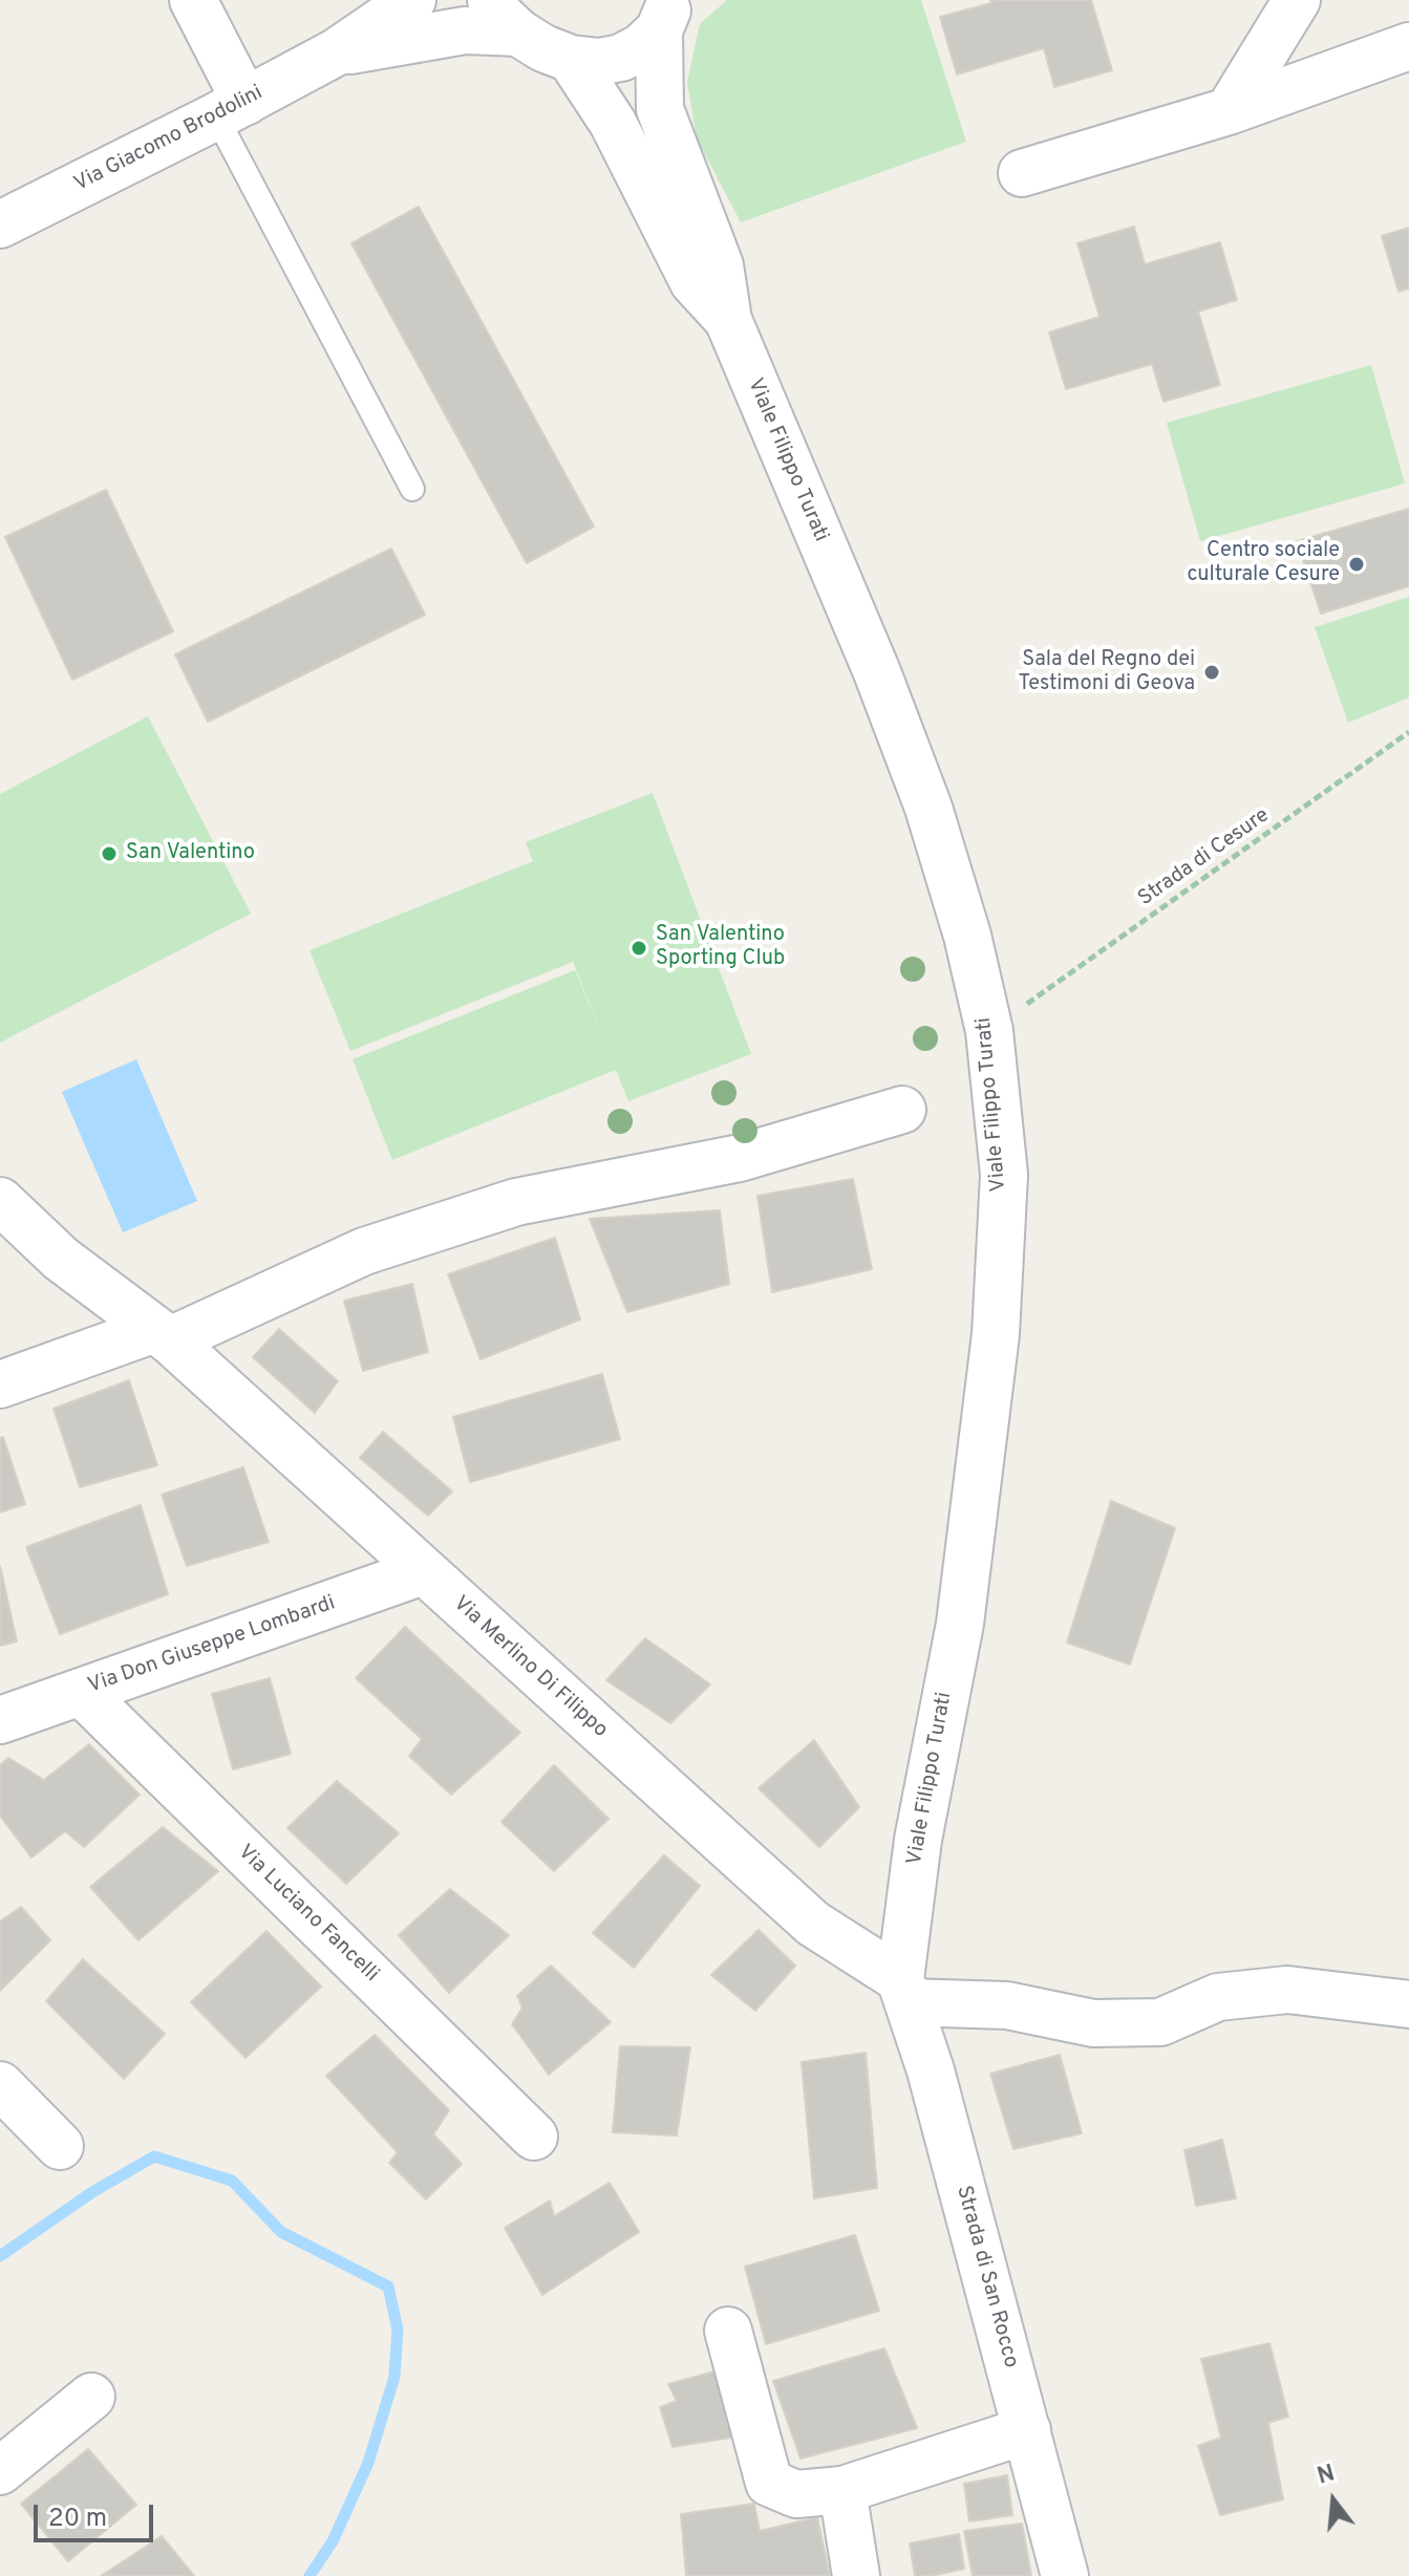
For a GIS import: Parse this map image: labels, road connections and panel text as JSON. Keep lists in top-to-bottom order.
{
  "streets": {
    "street": [
      "Via Giacomo Brodolini",
      "Viale Filippo Turati",
      "Via Don Giuseppe Lombardi",
      "Via Merlino Di Filippo",
      "Via Luciano Fancelli",
      "Strada di San Rocco"
    ],
    "path": ["Strada di Cesure"]
  },
  "crossings": [
    ["Viale Filippo Turati", "Via Merlino Di Filippo"],
    ["Viale Filippo Turati", "Strada di San Rocco"],
    ["Via Don Giuseppe Lombardi", "Via Merlino Di Filippo"],
    ["Via Don Giuseppe Lombardi", "Via Luciano Fancelli"],
    ["Via Merlino Di Filippo", "Strada di San Rocco"]
  ],
  "places": [
    "Centro sociale culturale Cesure",
    "Sala del Regno dei Testimoni di Geova",
    "San Valentino",
    "San Valentino Sporting Club"
  ],
  "scale_bar": "20 m",
  "north": "top"
}
